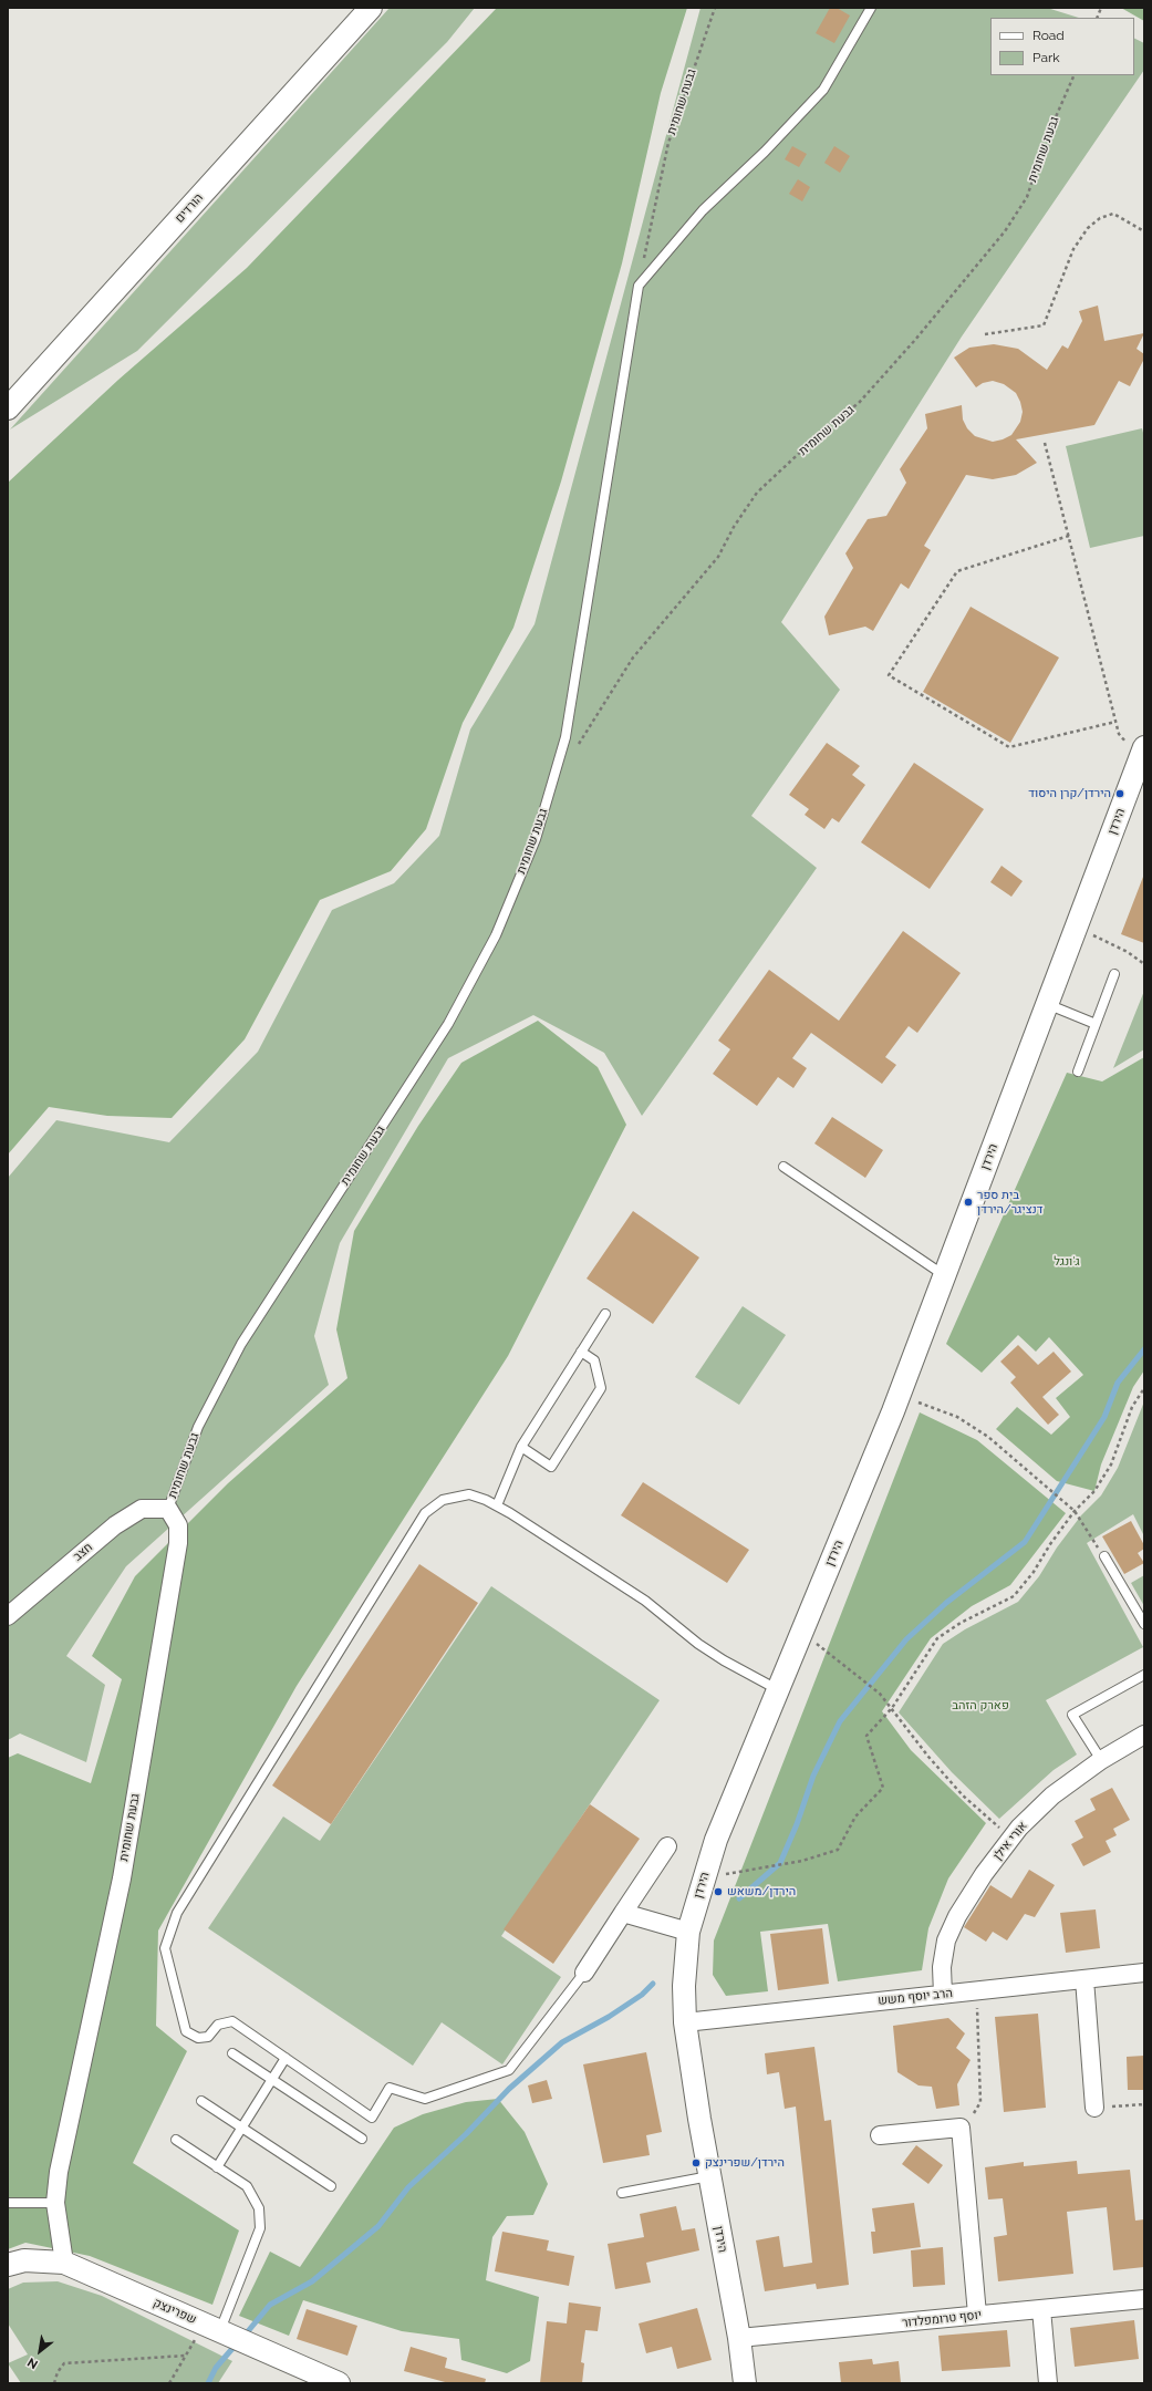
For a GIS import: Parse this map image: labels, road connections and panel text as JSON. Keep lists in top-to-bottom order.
{
  "streets": {
    "street": [
      "גבעת שחומית",
      "הורדים",
      "הירדן",
      "חצב",
      "אורי אילן",
      "הרב יוסף משש",
      "שפרינצק",
      "יוסף טרומפלדור"
    ]
  },
  "crossings": [
    ["גבעת שחומית", "חצב"],
    ["גבעת שחומית", "שפרינצק"],
    ["הירדן", "הרב יוסף משש"],
    ["הירדן", "יוסף טרומפלדור"],
    ["אורי אילן", "הרב יוסף משש"]
  ],
  "parks": ["ג'ונגל", "פארק הזהב"],
  "places": [
    "הירדן/קרן היסוד",
    "בית ספר דנציגר/הירדן",
    "הירדן/משאש",
    "הירדן/שפרינצק"
  ],
  "legend": ["Road", "Park"],
  "north": "bottom left"
}
